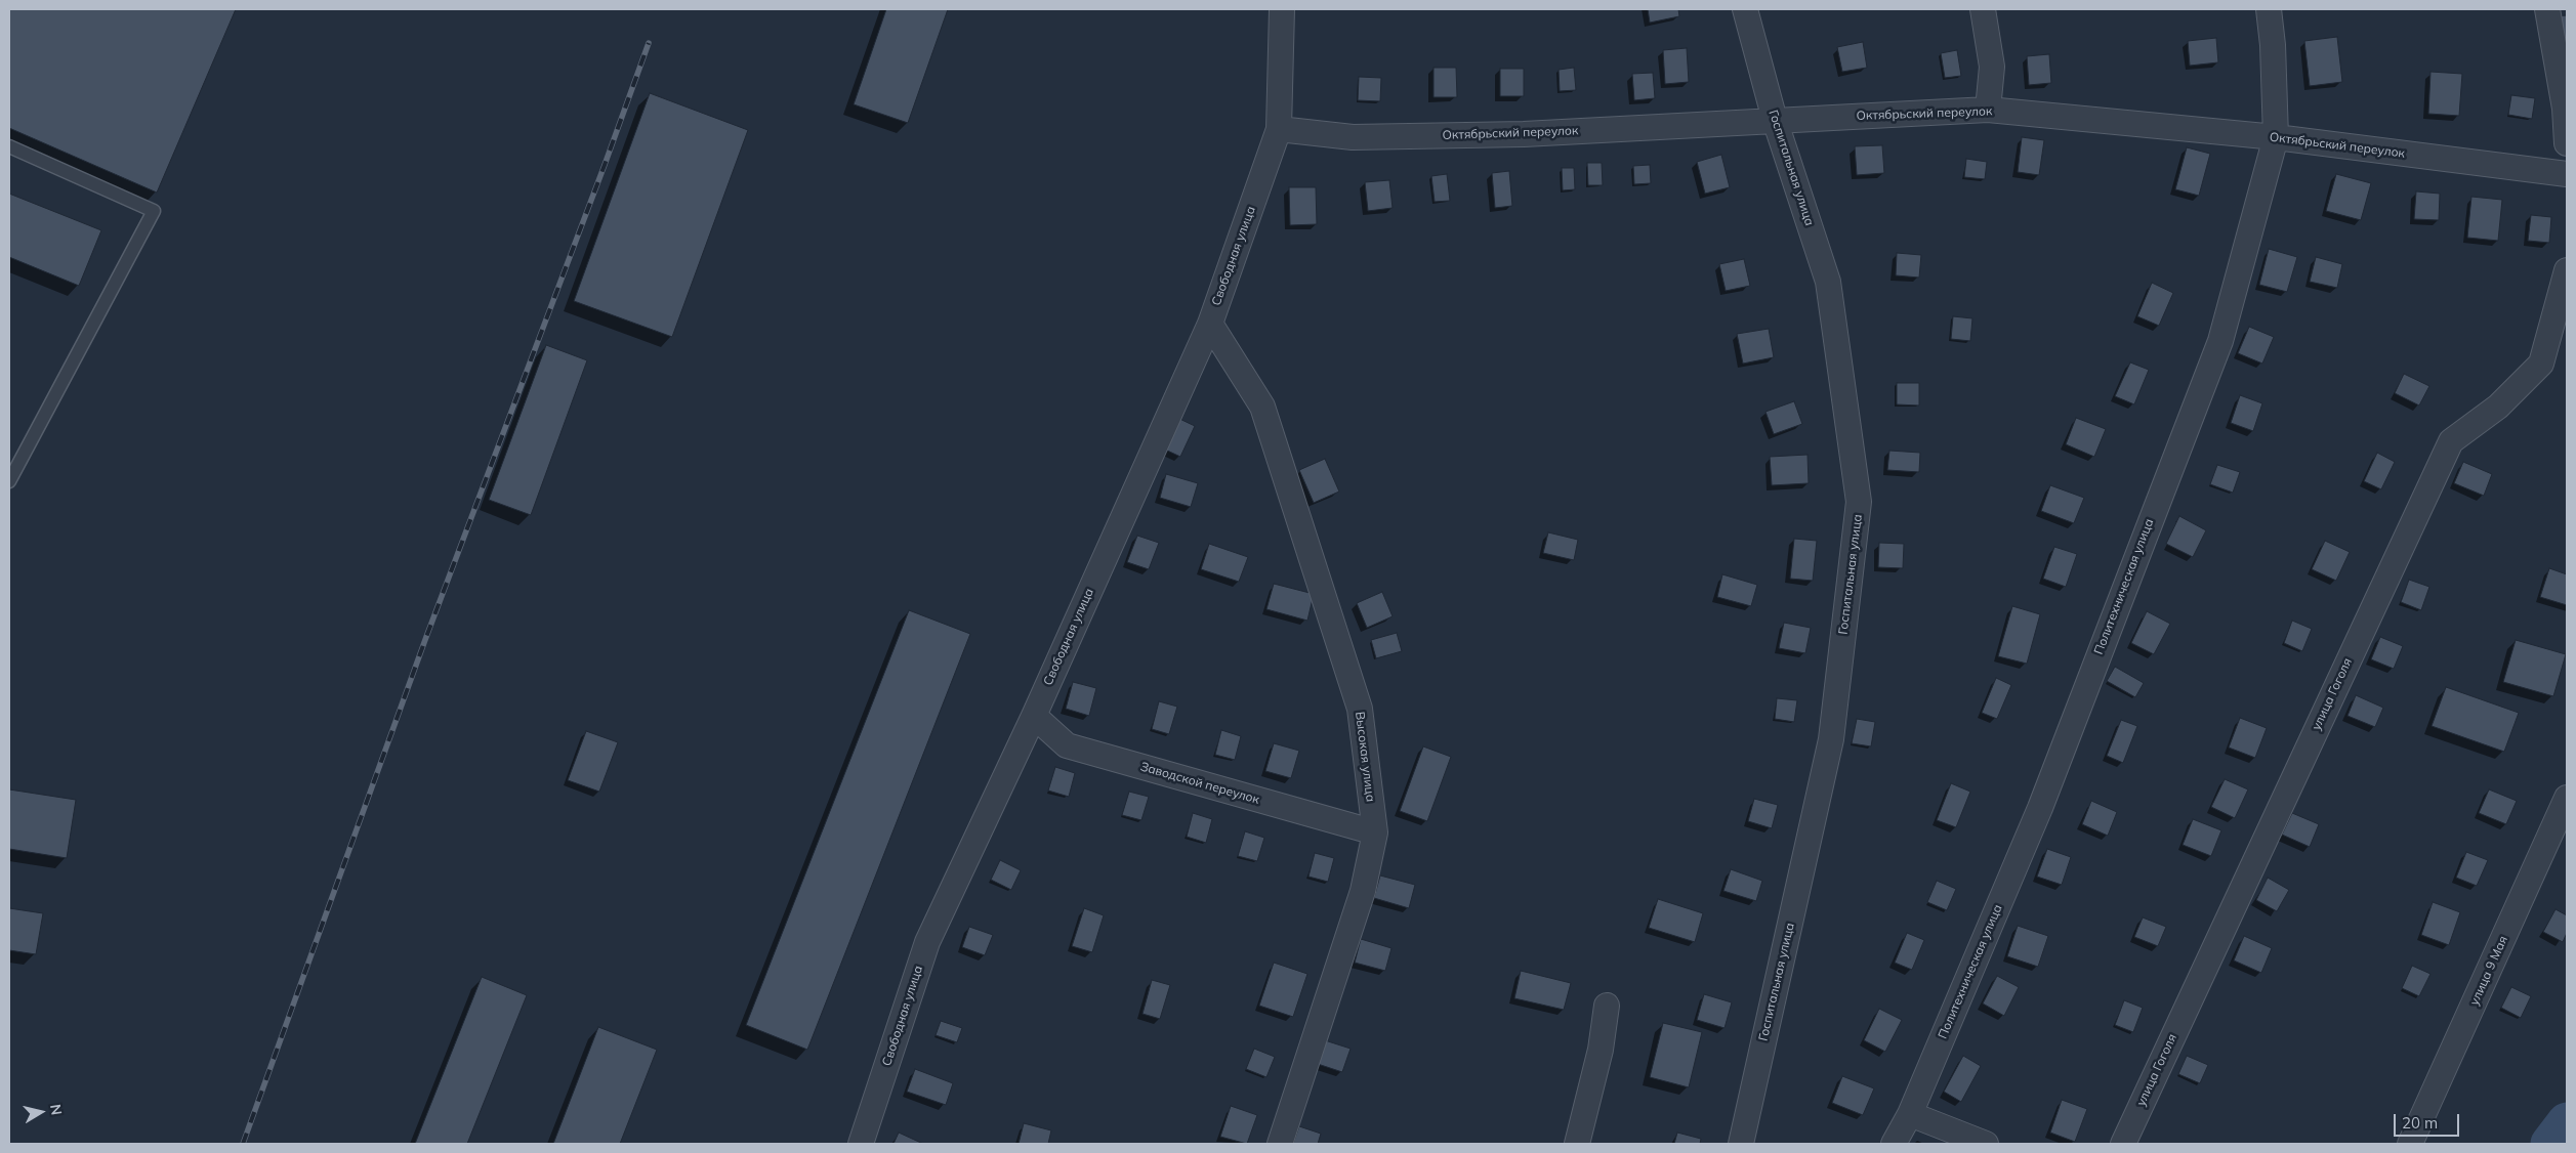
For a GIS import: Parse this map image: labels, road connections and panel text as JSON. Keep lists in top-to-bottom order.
{
  "streets": {
    "street": [
      "Октябрьский переулок",
      "Госпитальная улица",
      "Свободная улица",
      "Политехническая улица",
      "улица Гоголя",
      "Высокая улица",
      "Заводской переулок",
      "улица 9 Мая"
    ]
  },
  "crossings": [
    ["Октябрьский переулок", "Госпитальная улица"],
    ["Октябрьский переулок", "Свободная улица"],
    ["Октябрьский переулок", "Политехническая улица"],
    ["Свободная улица", "Высокая улица"],
    ["Свободная улица", "Заводской переулок"],
    ["Высокая улица", "Заводской переулок"]
  ],
  "scale_bar": "20 m",
  "north": "right"
}
